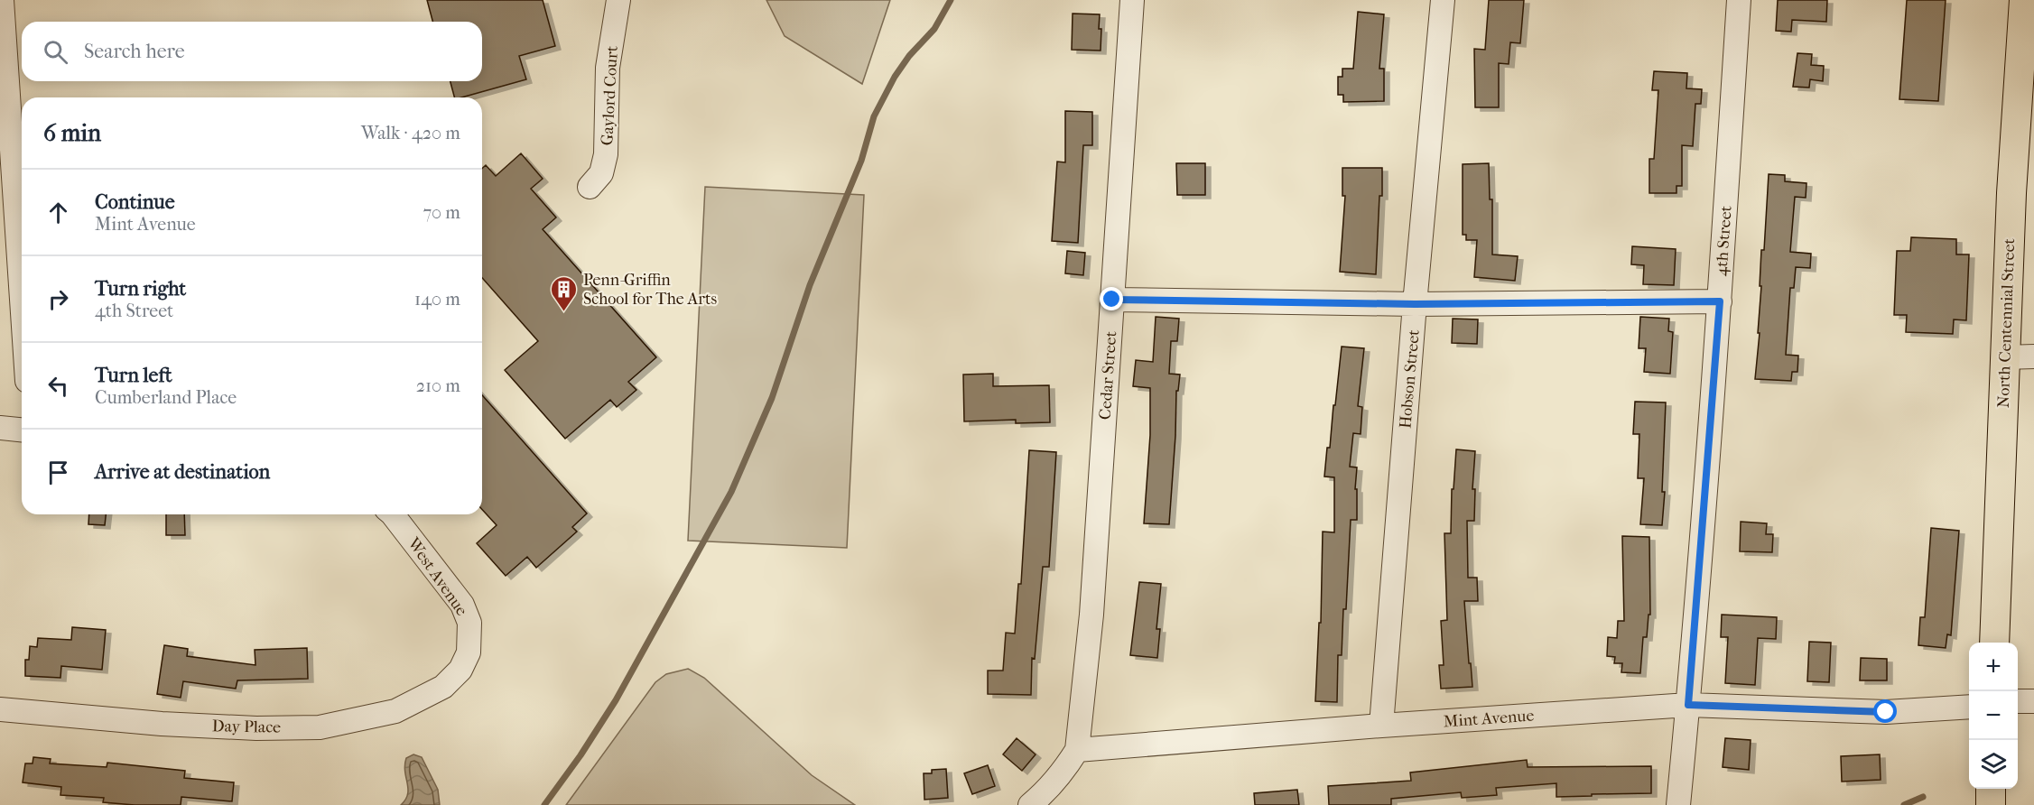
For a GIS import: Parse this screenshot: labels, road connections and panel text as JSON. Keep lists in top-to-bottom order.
{
  "streets": {
    "main road": ["North Centennial Street"],
    "street": [
      "Gaylord Court",
      "4th Street",
      "Cedar Street",
      "Hobson Street",
      "West Avenue",
      "Mint Avenue",
      "Day Place"
    ]
  },
  "crossings": [
    ["4th Street", "Mint Avenue"],
    ["Cedar Street", "Mint Avenue"],
    ["Hobson Street", "Mint Avenue"],
    ["West Avenue", "Day Place"]
  ],
  "places": {
    "building": ["Penn-Griffin School for The Arts"]
  },
  "page": {
    "search": "Search here",
    "heading": ["6 min", "Walk · 420 m"],
    "list": [
      ["Continue", "Mint Avenue", "70 m"],
      ["Turn right", "4th Street", "140 m"],
      ["Turn left", "Cumberland Place", "210 m"],
      "Arrive at destination"
    ],
    "map_buttons": ["+", "−"]
  }
}
